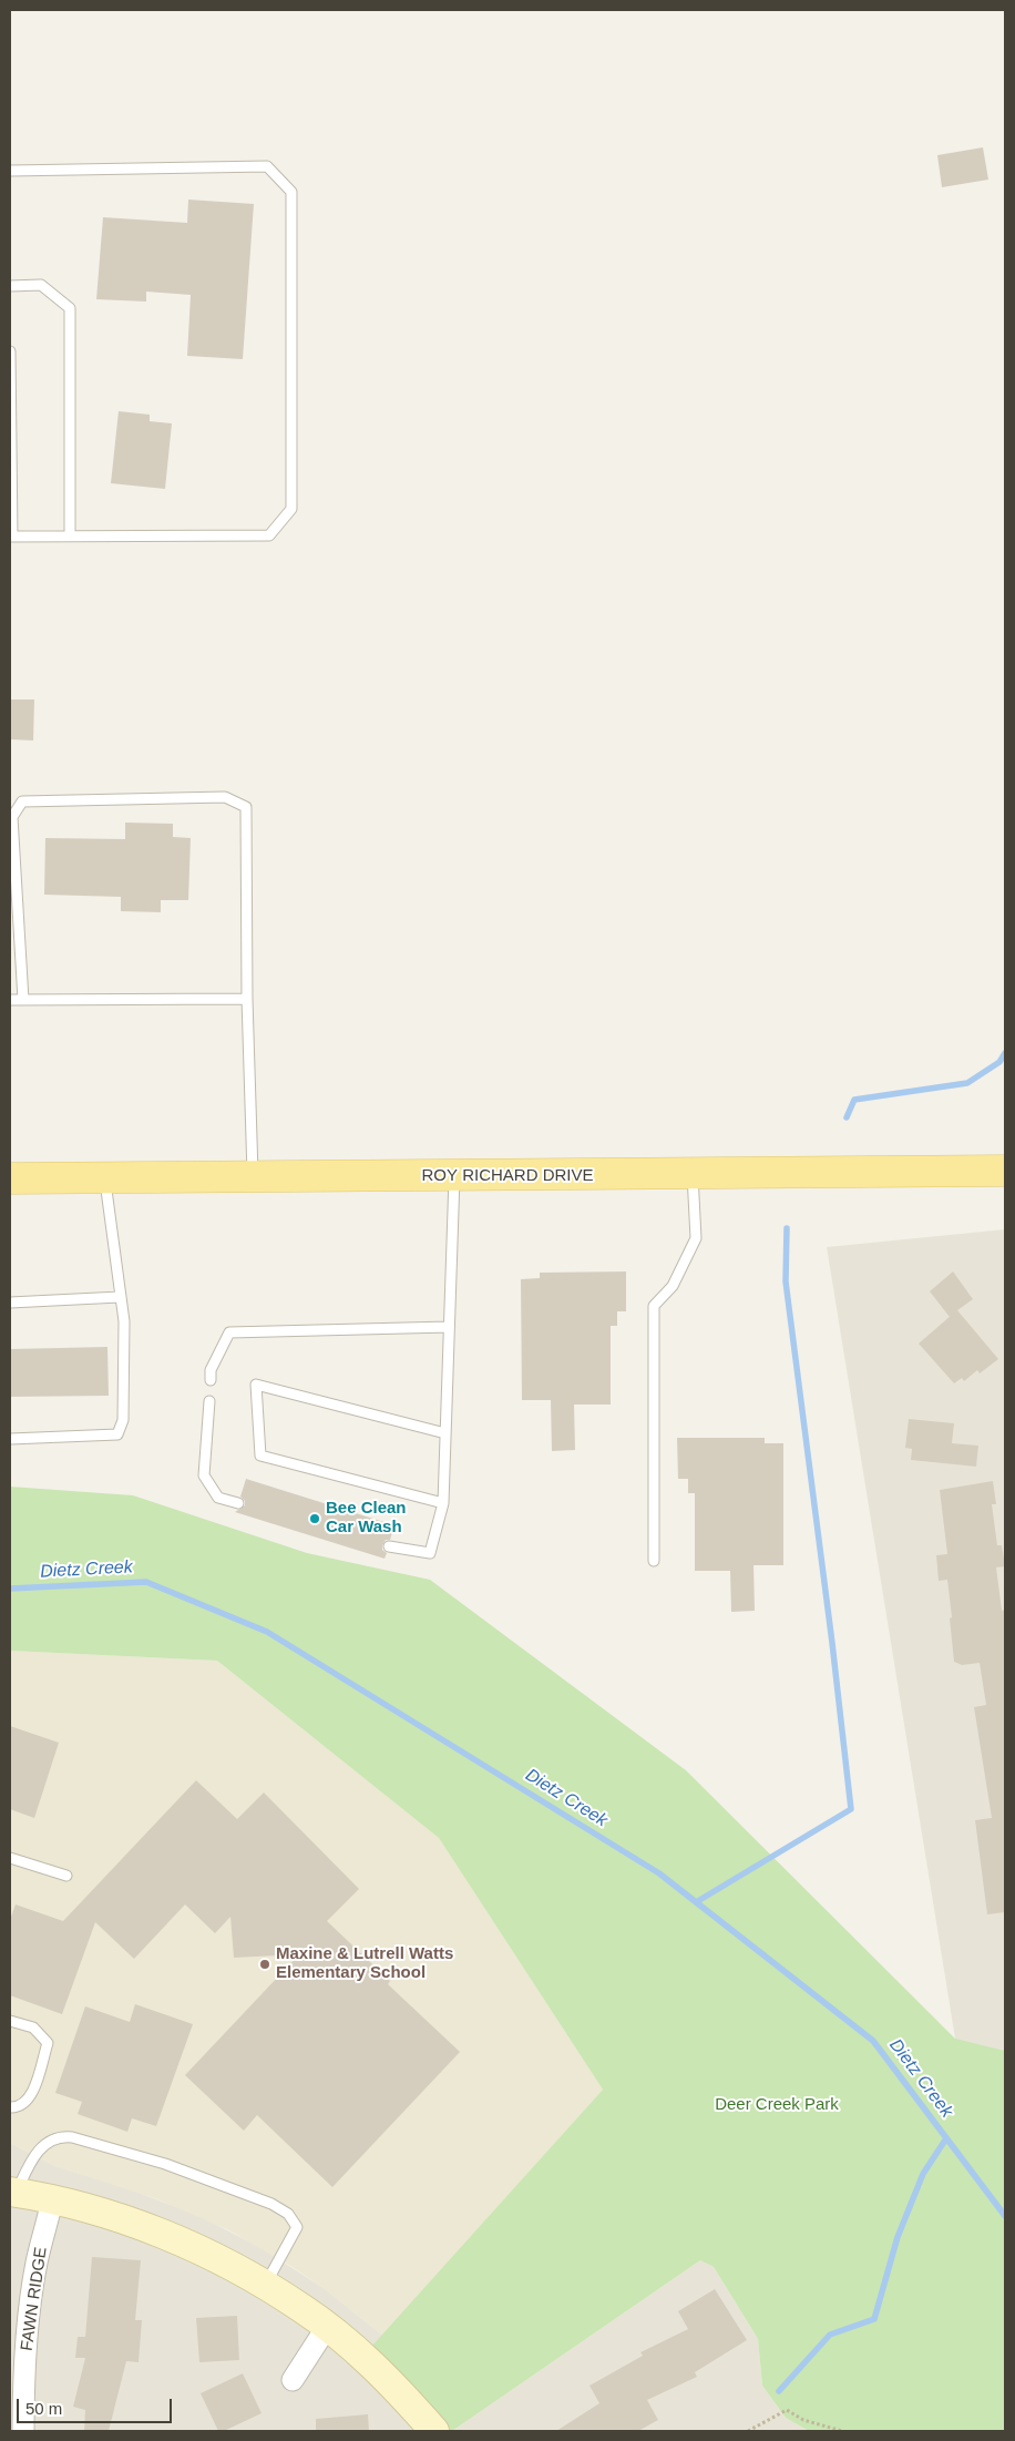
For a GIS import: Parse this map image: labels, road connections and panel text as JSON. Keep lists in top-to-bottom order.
{
  "streets": {
    "main road": ["ROY RICHARD DRIVE"],
    "street": ["FAWN RIDGE"]
  },
  "water": ["Dietz Creek"],
  "parks": ["Deer Creek Park"],
  "places": ["Bee Clean Car Wash", "Maxine & Lutrell Watts Elementary School"],
  "scale_bar": "50 m"
}
